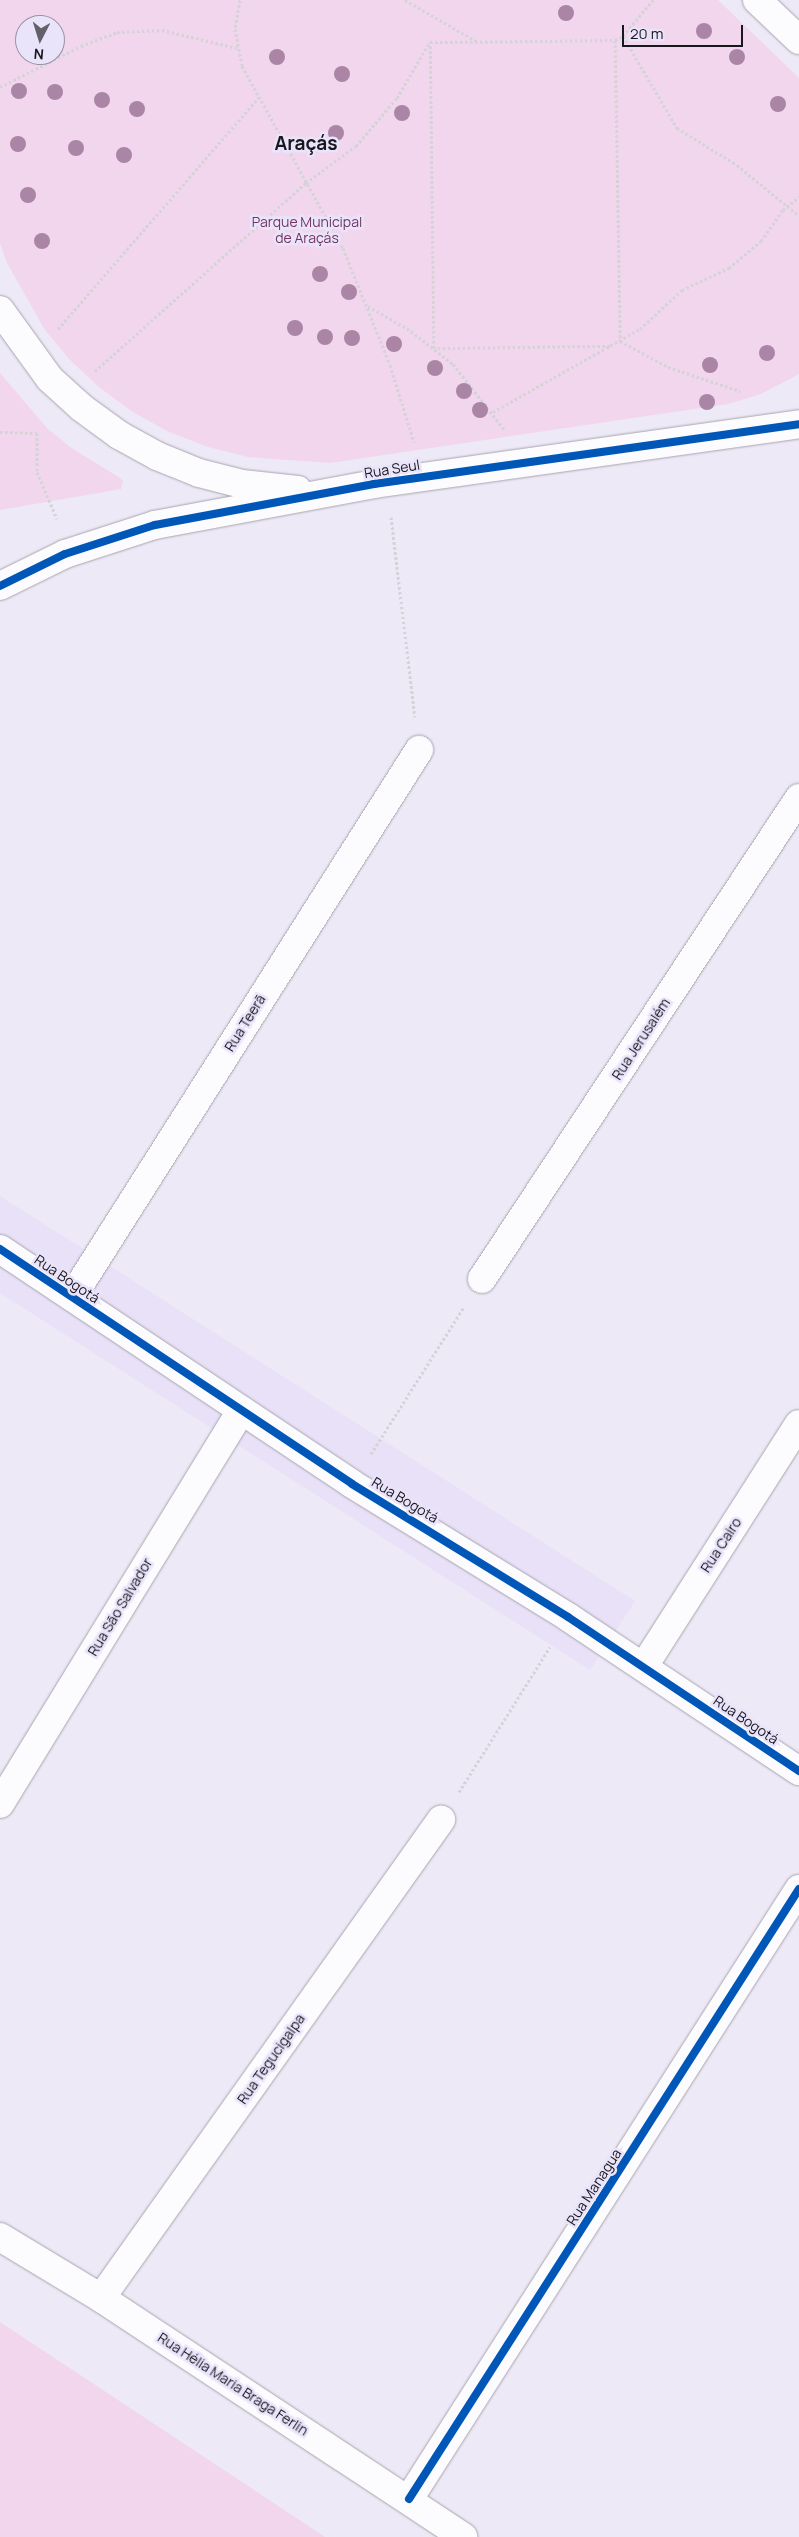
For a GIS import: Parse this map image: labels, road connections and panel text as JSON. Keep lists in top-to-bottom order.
{
  "streets": {
    "street": [
      "Rua Seul",
      "Rua Teerã",
      "Rua Jerusalém",
      "Rua Bogotá",
      "Rua Cairo",
      "Rua São Salvador",
      "Rua Tegucigalpa",
      "Rua Managua",
      "Rua Hélia Maria Braga Ferlin"
    ]
  },
  "crossings": [
    ["Rua Teerã", "Rua Bogotá"],
    ["Rua Bogotá", "Rua Cairo"],
    ["Rua Bogotá", "Rua São Salvador"],
    ["Rua Tegucigalpa", "Rua Hélia Maria Braga Ferlin"],
    ["Rua Managua", "Rua Hélia Maria Braga Ferlin"]
  ],
  "districts": ["Araçás"],
  "parks": ["Parque Municipal de Araçás"],
  "scale_bar": "20 m",
  "north": "bottom"
}
